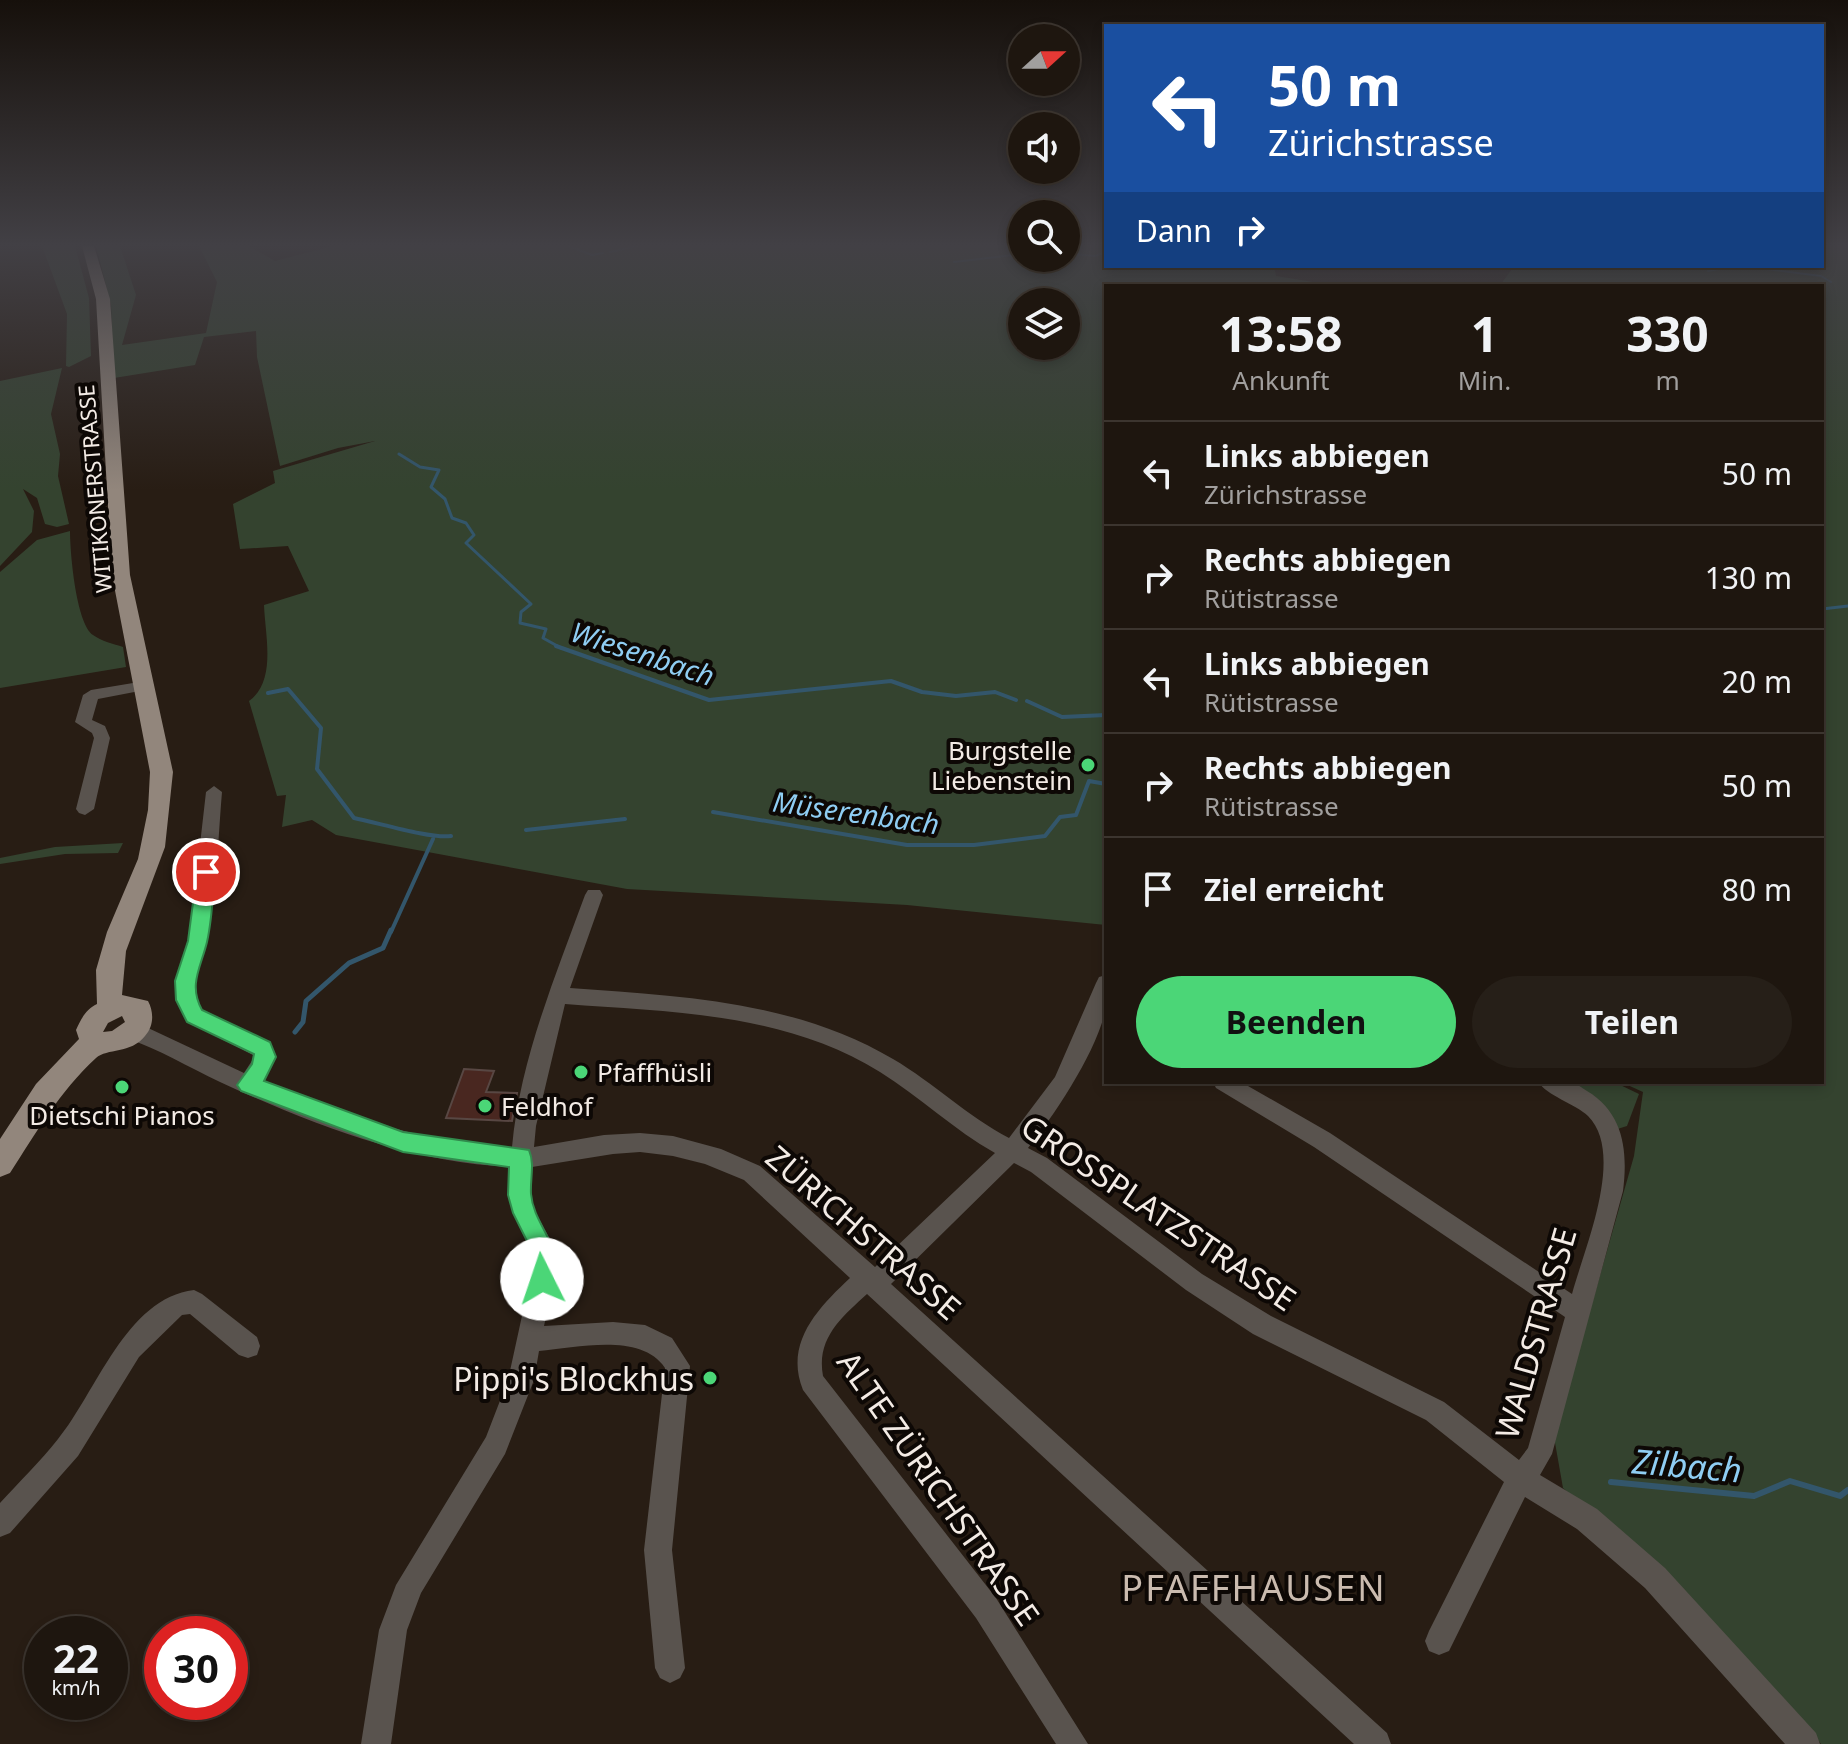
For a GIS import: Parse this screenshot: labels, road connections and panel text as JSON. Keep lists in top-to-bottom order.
{
  "streets": {
    "main road": ["WITIKONERSTRASSE"],
    "street": [
      "GROSSPLATZSTRASSE",
      "ZÜRICHSTRASSE",
      "WALDSTRASSE",
      "ALTE ZÜRICHSTRASSE"
    ]
  },
  "crossings": [
    ["GROSSPLATZSTRASSE", "WALDSTRASSE"],
    ["GROSSPLATZSTRASSE", "ALTE ZÜRICHSTRASSE"],
    ["ZÜRICHSTRASSE", "ALTE ZÜRICHSTRASSE"]
  ],
  "districts": ["PFAFFHAUSEN"],
  "water": ["Wiesenbach", "Müserenbach", "Zilbach"],
  "places": [
    "Burgstelle Liebenstein",
    "Pfaffhüsli",
    "Dietschi Pianos",
    "Feldhof",
    "Pippi's Blockhus"
  ],
  "north": "right",
  "page": {
    "turn": ["50 m", "Zürichstrasse"],
    "then": "Dann",
    "eta": [
      "13:58",
      "Ankunft",
      "1",
      "Min.",
      "330",
      "m"
    ],
    "list": [
      {
        "name": "Links abbiegen",
        "note": "Zürichstrasse",
        "value": "50 m"
      },
      {
        "name": "Rechts abbiegen",
        "note": "Rütistrasse",
        "value": "130 m"
      },
      {
        "name": "Links abbiegen",
        "note": "Rütistrasse",
        "value": "20 m"
      },
      {
        "name": "Rechts abbiegen",
        "note": "Rütistrasse",
        "value": "50 m"
      },
      {
        "name": "Ziel erreicht",
        "value": "80 m"
      }
    ],
    "buttons": ["Beenden", "Teilen"],
    "speed": "22 km/h",
    "limit": "30"
  }
}
